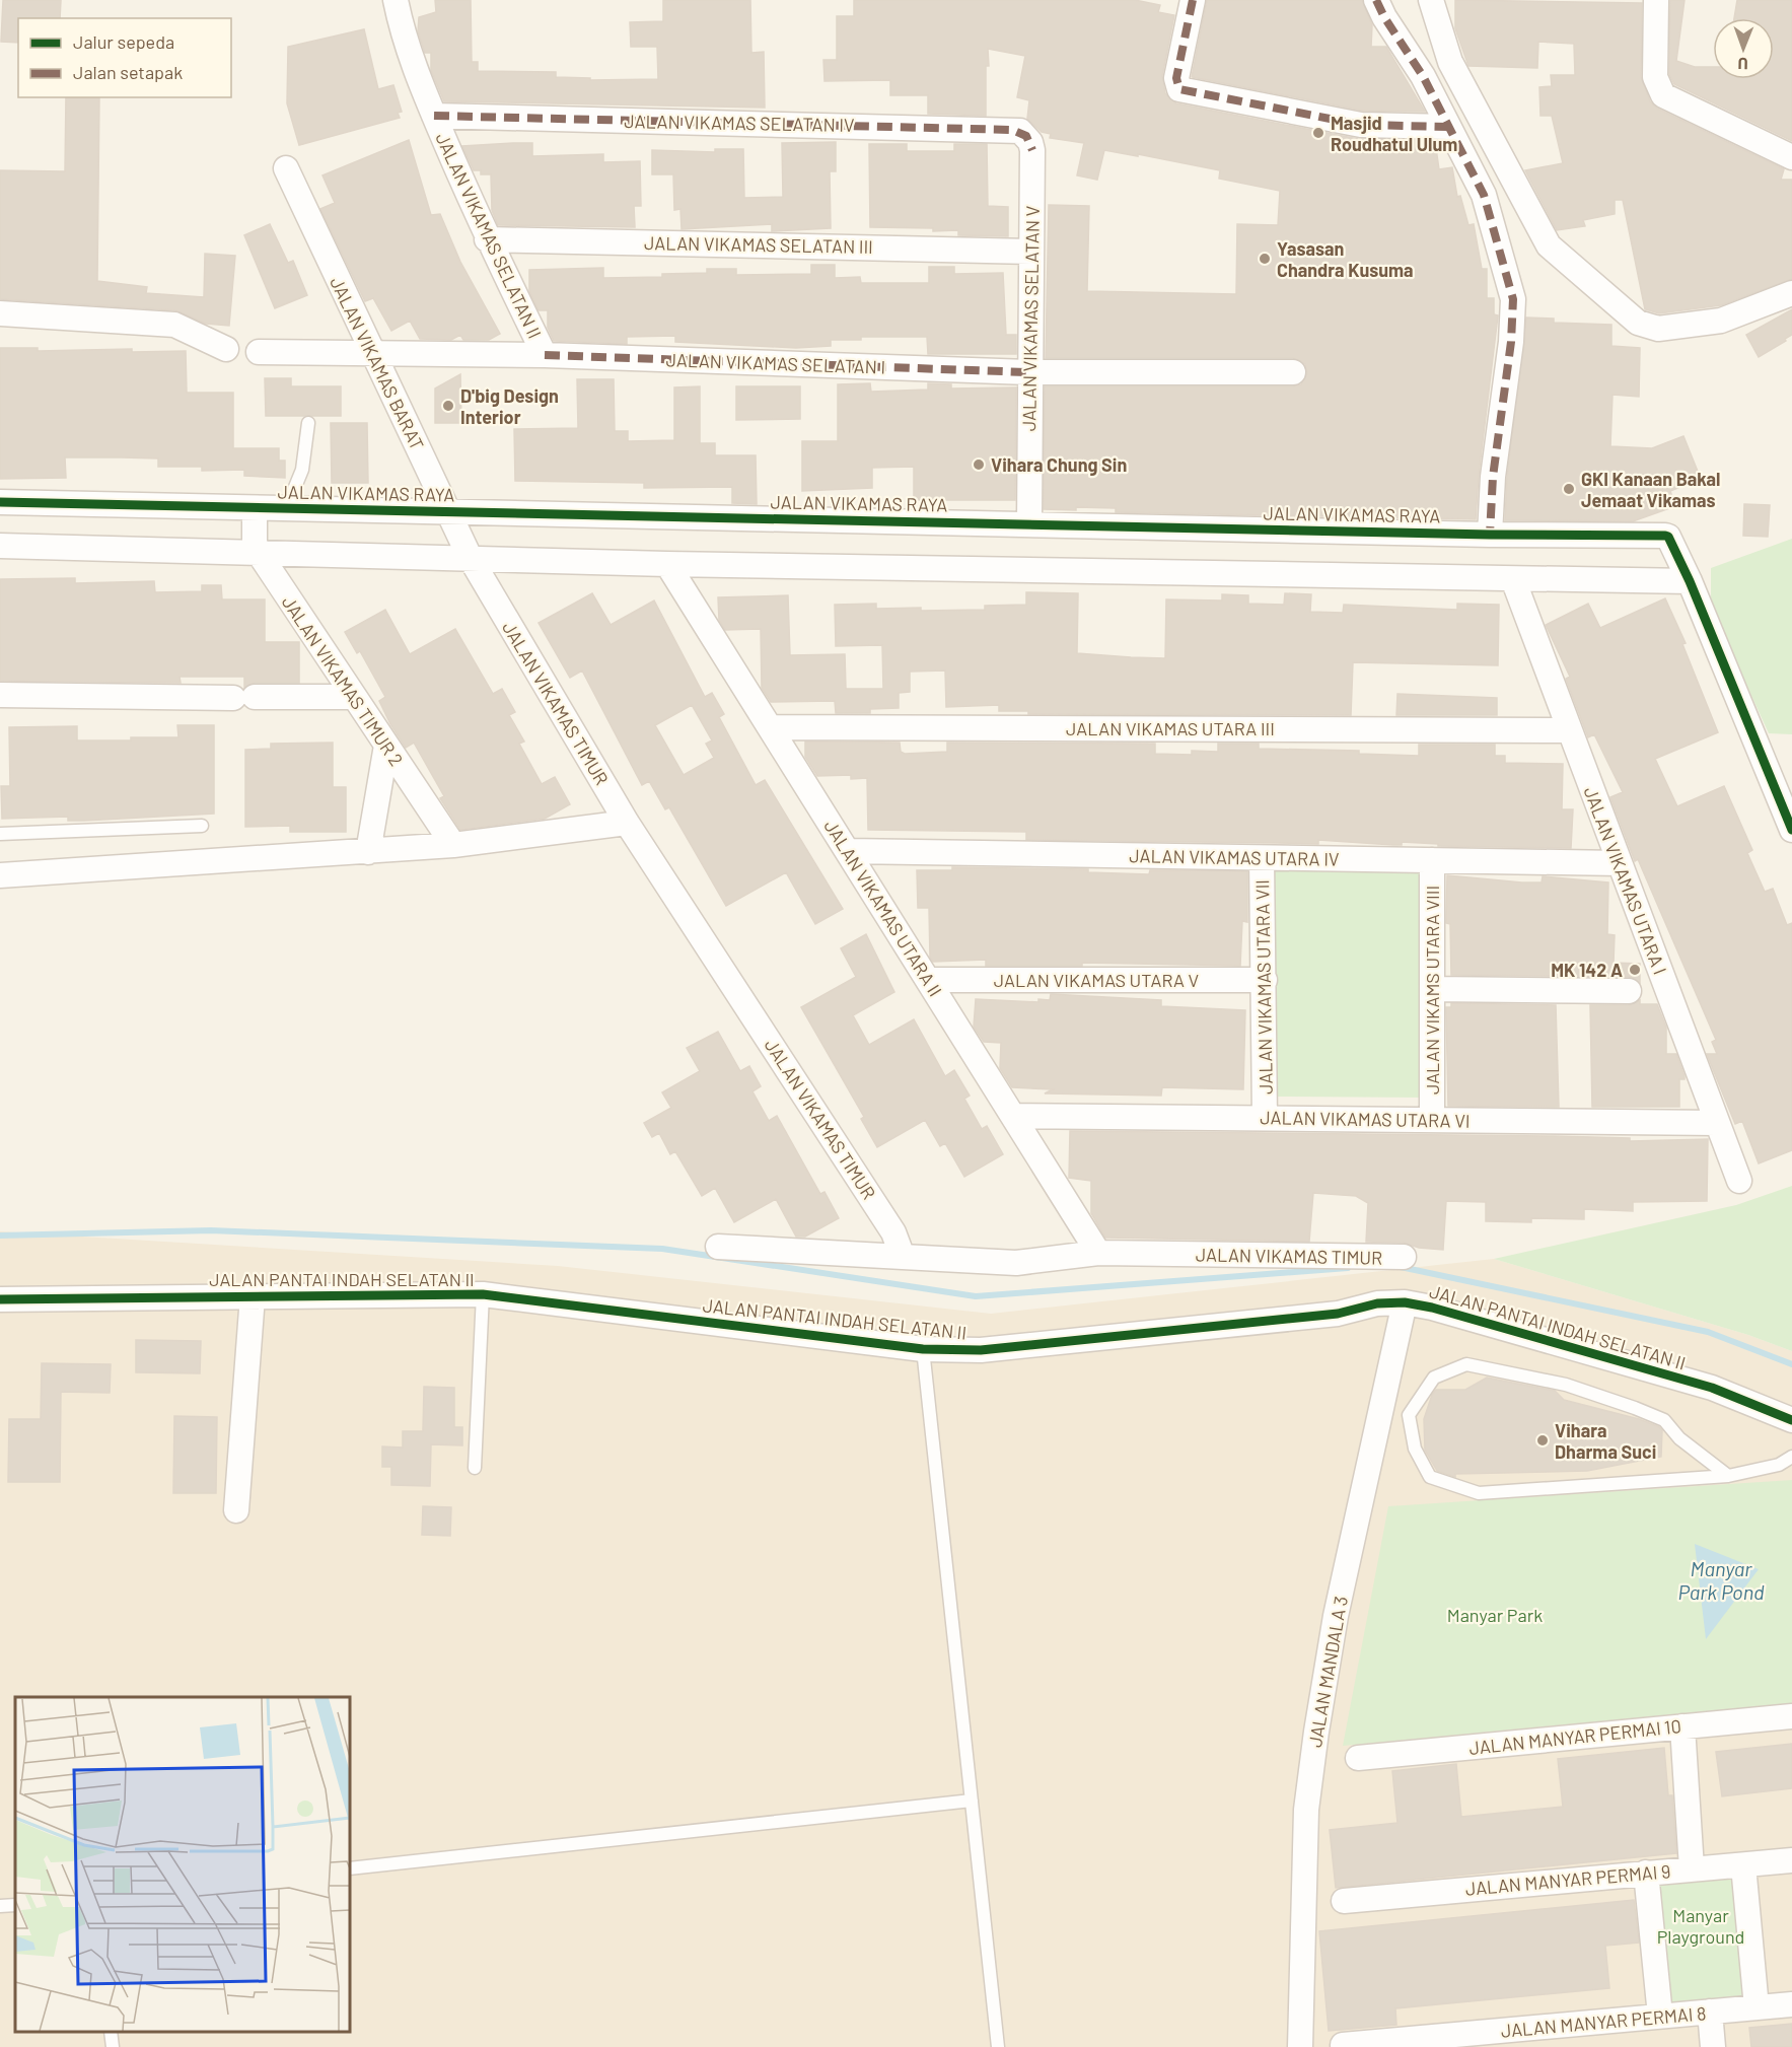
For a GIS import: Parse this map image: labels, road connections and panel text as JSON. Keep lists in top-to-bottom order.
{
  "streets": {
    "street": [
      "JALAN VIKAMAS SELATAN IV",
      "JALAN VIKAMAS SELATAN II",
      "JALAN VIKAMAS SELATAN III",
      "JALAN VIKAMAS SELATAN V",
      "JALAN VIKAMAS BARAT",
      "JALAN VIKAMAS SELATAN I",
      "JALAN VIKAMAS RAYA",
      "JALAN VIKAMAS TIMUR 2",
      "JALAN VIKAMAS TIMUR",
      "JALAN VIKAMAS UTARA III",
      "JALAN VIKAMAS UTARA IV",
      "JALAN VIKAMAS UTARA I",
      "JALAN VIKAMAS UTARA II",
      "JALAN VIKAMAS UTARA V",
      "JALAN VIKAMAS UTARA VII",
      "JALAN VIKAMS UTARA VIII",
      "JALAN VIKAMAS UTARA VI",
      "JALAN PANTAI INDAH SELATAN II",
      "JALAN MANDALA 3",
      "JALAN MANYAR PERMAI 10",
      "JALAN MANYAR PERMAI 9",
      "JALAN MANYAR PERMAI 8"
    ]
  },
  "crossings": [
    ["JALAN VIKAMAS SELATAN IV", "JALAN VIKAMAS SELATAN II"],
    ["JALAN VIKAMAS SELATAN IV", "JALAN VIKAMAS SELATAN V"],
    ["JALAN VIKAMAS SELATAN II", "JALAN VIKAMAS SELATAN III"],
    ["JALAN VIKAMAS SELATAN II", "JALAN VIKAMAS SELATAN I"],
    ["JALAN VIKAMAS SELATAN III", "JALAN VIKAMAS SELATAN V"],
    ["JALAN VIKAMAS SELATAN V", "JALAN VIKAMAS SELATAN I"],
    ["JALAN VIKAMAS SELATAN V", "JALAN VIKAMAS RAYA"],
    ["JALAN VIKAMAS BARAT", "JALAN VIKAMAS SELATAN I"],
    ["JALAN VIKAMAS BARAT", "JALAN VIKAMAS RAYA"],
    ["JALAN VIKAMAS BARAT", "JALAN VIKAMAS TIMUR"],
    ["JALAN VIKAMAS TIMUR", "JALAN VIKAMAS UTARA II"],
    ["JALAN VIKAMAS UTARA III", "JALAN VIKAMAS UTARA I"],
    ["JALAN VIKAMAS UTARA III", "JALAN VIKAMAS UTARA II"],
    ["JALAN VIKAMAS UTARA IV", "JALAN VIKAMAS UTARA I"],
    ["JALAN VIKAMAS UTARA IV", "JALAN VIKAMAS UTARA II"],
    ["JALAN VIKAMAS UTARA IV", "JALAN VIKAMAS UTARA VII"],
    ["JALAN VIKAMAS UTARA IV", "JALAN VIKAMS UTARA VIII"],
    ["JALAN VIKAMAS UTARA I", "JALAN VIKAMAS UTARA VI"],
    ["JALAN VIKAMAS UTARA II", "JALAN VIKAMAS UTARA V"],
    ["JALAN VIKAMAS UTARA II", "JALAN VIKAMAS UTARA VI"],
    ["JALAN VIKAMAS UTARA V", "JALAN VIKAMAS UTARA VII"],
    ["JALAN VIKAMAS UTARA VII", "JALAN VIKAMAS UTARA VI"],
    ["JALAN VIKAMS UTARA VIII", "JALAN VIKAMAS UTARA VI"],
    ["JALAN PANTAI INDAH SELATAN II", "JALAN MANDALA 3"]
  ],
  "water": ["Manyar Park Pond"],
  "parks": ["Manyar Park", "Manyar Playground"],
  "places": [
    "Masjid Roudhatul Ulum",
    "Yasasan Chandra Kusuma",
    "D'big Design Interior",
    "Vihara Chung Sin",
    "GKI Kanaan Bakal Jemaat Vikamas",
    "MK 142 A",
    "Vihara Dharma Suci"
  ],
  "legend": ["Jalur sepeda", "Jalan setapak"],
  "north": "bottom"
}
